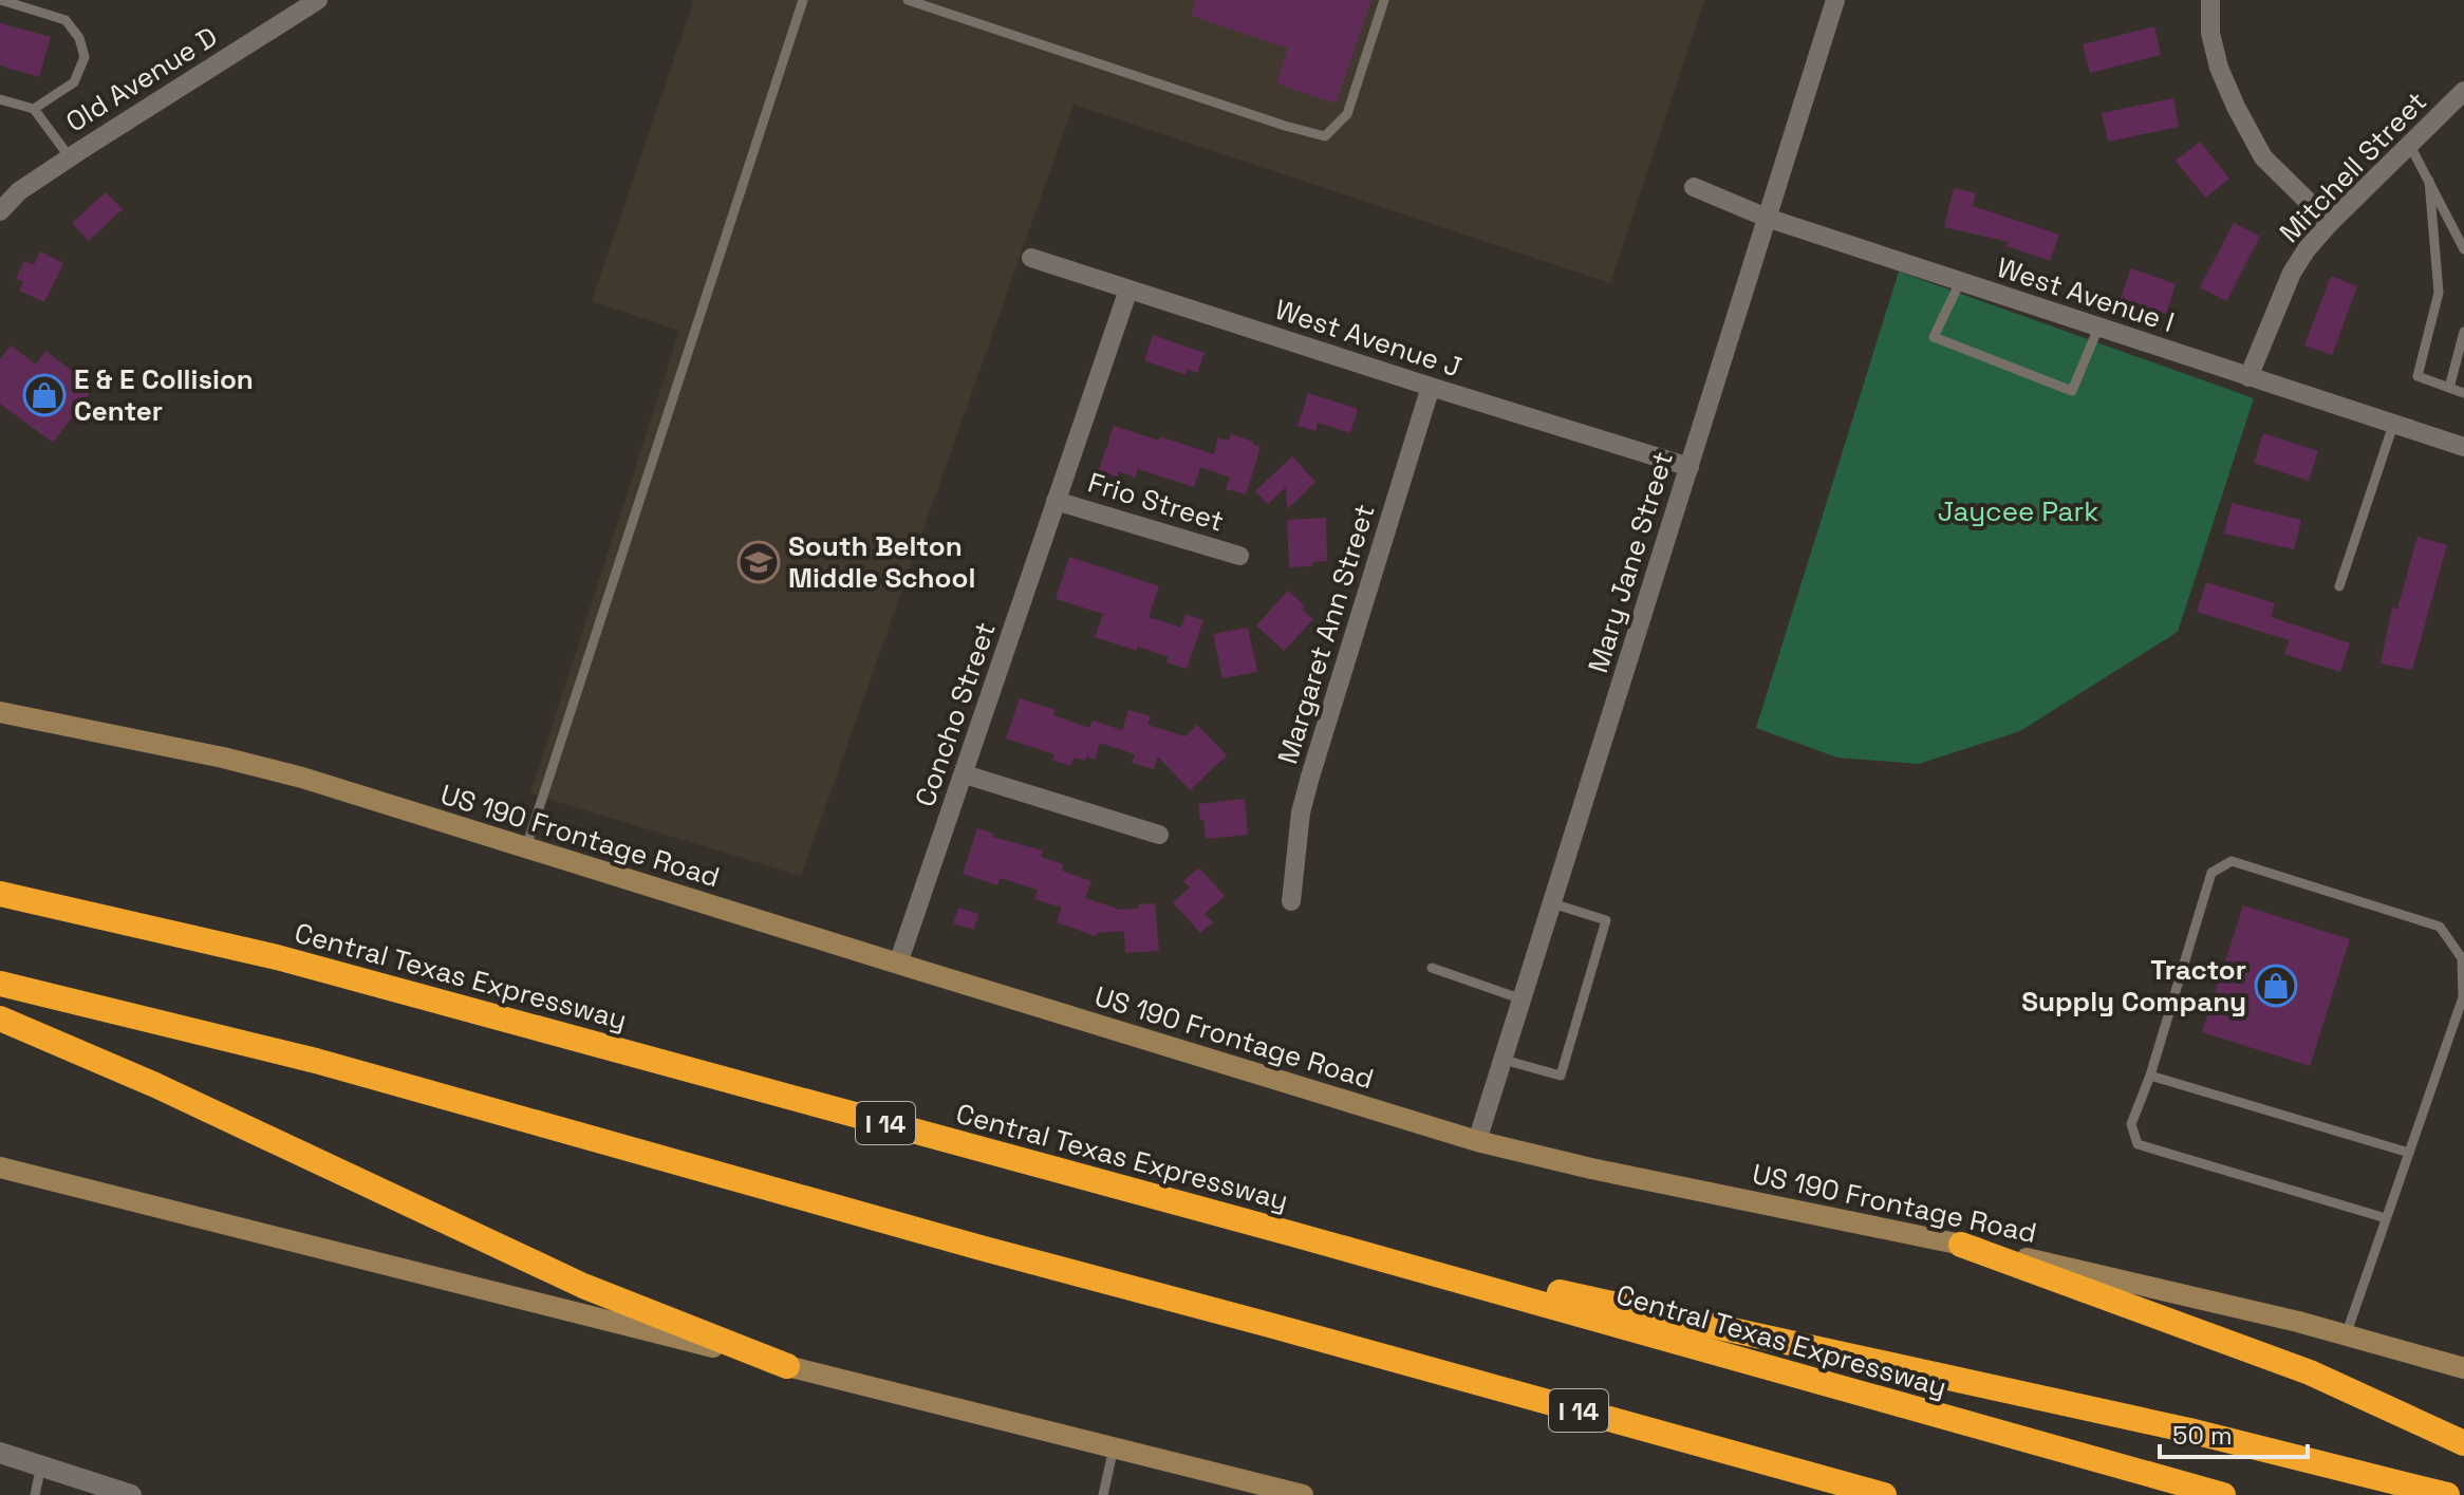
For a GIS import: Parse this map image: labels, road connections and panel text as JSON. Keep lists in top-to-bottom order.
{
  "streets": {
    "highway": ["Central Texas Expressway", "I 14"],
    "main road": ["US 190 Frontage Road"],
    "street": [
      "Old Avenue D",
      "Mitchell Street",
      "West Avenue I",
      "West Avenue J",
      "Frio Street",
      "Mary Jane Street",
      "Margaret Ann Street",
      "Concho Street"
    ]
  },
  "crossings": [
    ["Mitchell Street", "West Avenue I"],
    ["West Avenue I", "Mary Jane Street"],
    ["West Avenue J", "Mary Jane Street"],
    ["West Avenue J", "Margaret Ann Street"],
    ["West Avenue J", "Concho Street"],
    ["Frio Street", "Concho Street"],
    ["Mary Jane Street", "US 190 Frontage Road"],
    ["Concho Street", "US 190 Frontage Road"]
  ],
  "parks": ["Jaycee Park"],
  "places": {
    "shop": ["E & E Collision Center", "Tractor Supply Company"],
    "school or university": ["South Belton Middle School"]
  },
  "scale_bar": "50 m"
}
